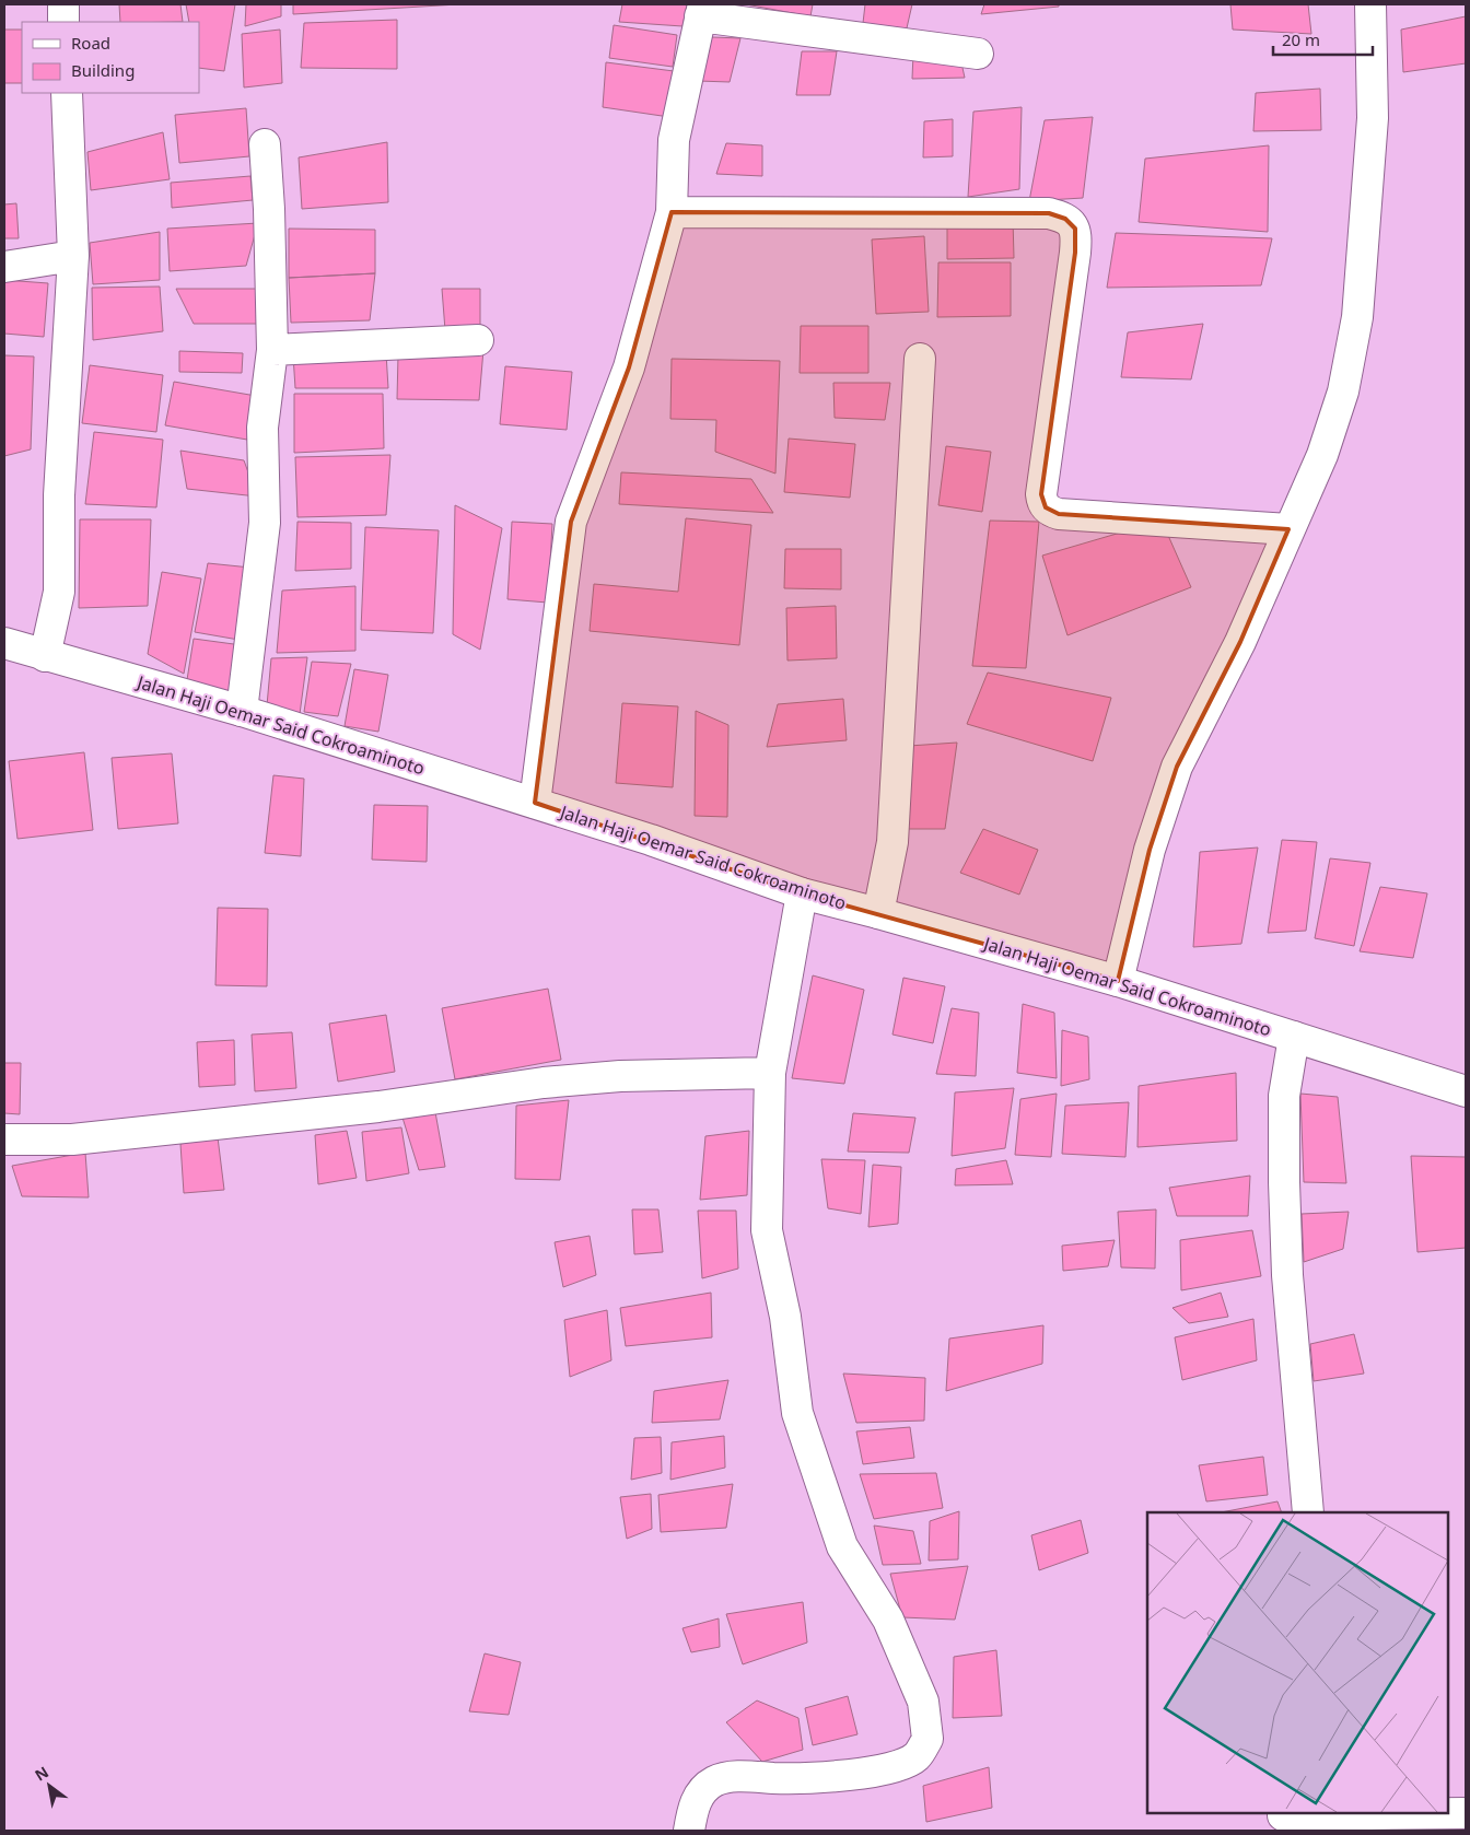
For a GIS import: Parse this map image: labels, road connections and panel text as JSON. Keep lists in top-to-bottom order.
{
  "streets": {
    "main road": ["Jalan Haji Oemar Said Cokroaminoto"]
  },
  "legend": ["Road", "Building"],
  "scale_bar": "20 m",
  "north": "top left"
}
